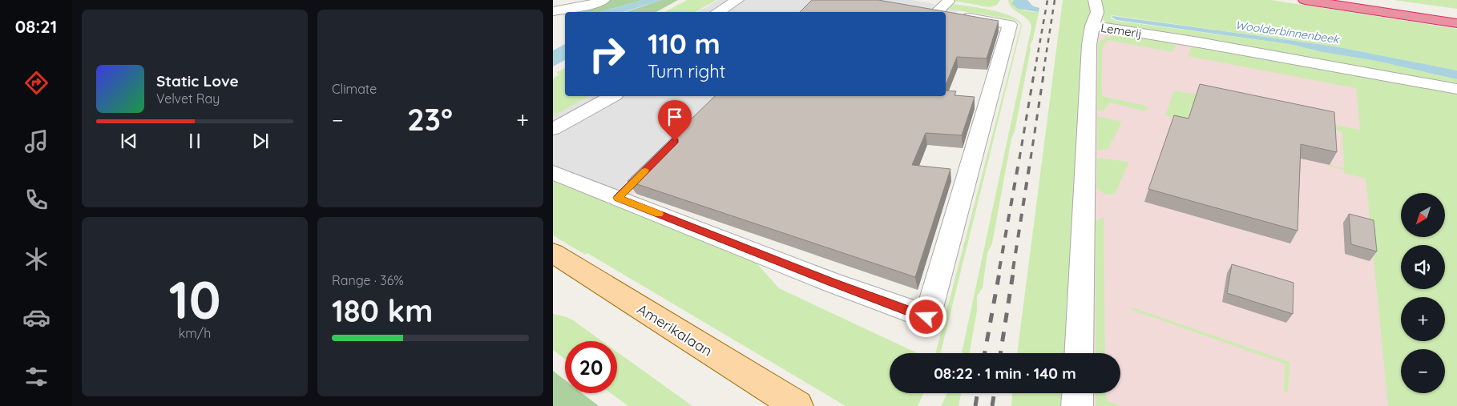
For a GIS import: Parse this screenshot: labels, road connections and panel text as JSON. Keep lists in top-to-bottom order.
{
  "streets": {
    "main road": ["Amerikalaan"],
    "street": ["Lemerij"]
  },
  "water": ["Woolderbinnenbeek"],
  "north": "bottom left",
  "page": {
    "tabs": "08:21",
    "tile": [
      "Climate",
      ["10", "km/h"],
      ["Range · 36%", "180 km"]
    ],
    "turn": ["110 m", "Turn right"],
    "song": ["Static Love", "Velvet Ray"],
    "heat": ["−", "23°", "+"],
    "map_buttons": ["+", "−"],
    "limit": "20",
    "trip": "08:22 · 1 min · 140 m"
  }
}
